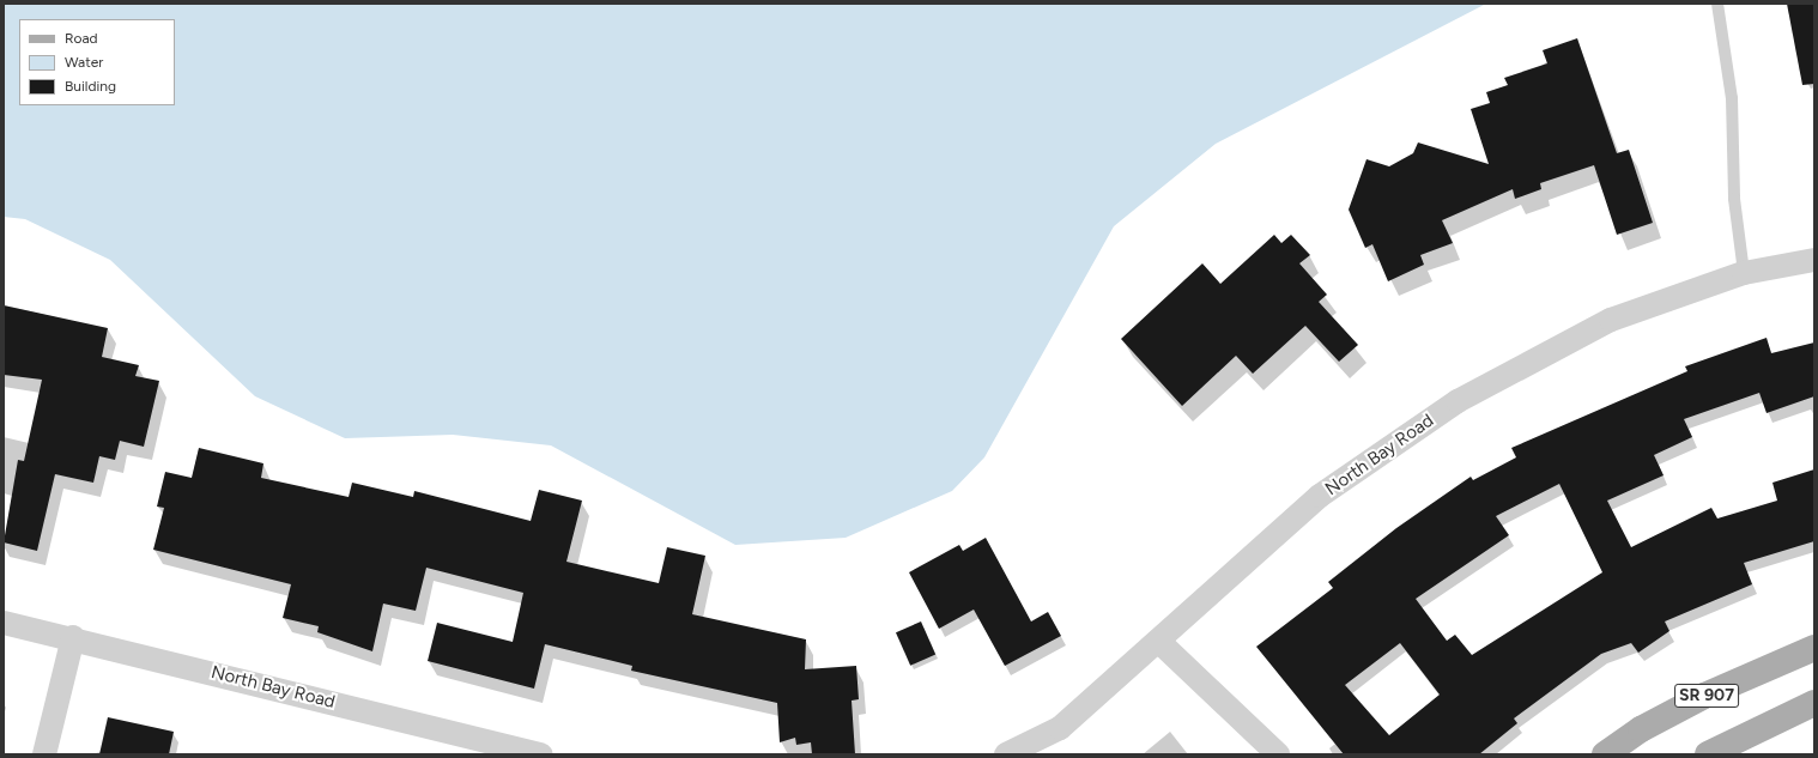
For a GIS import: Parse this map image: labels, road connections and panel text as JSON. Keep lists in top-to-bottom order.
{
  "streets": {
    "main road": ["SR 907"],
    "street": ["North Bay Road"]
  },
  "legend": ["Road", "Water", "Building"]
}
